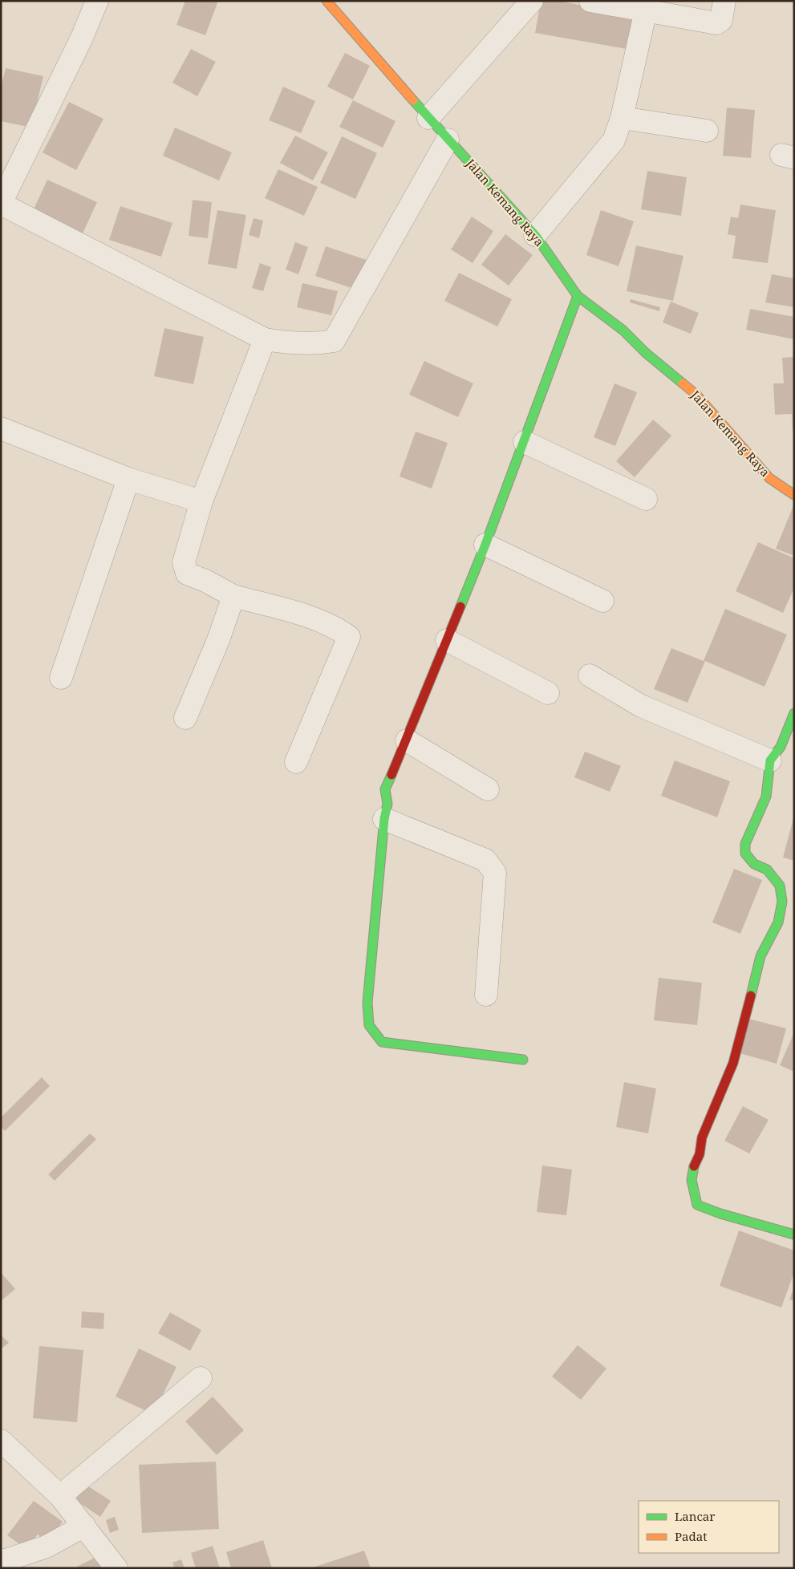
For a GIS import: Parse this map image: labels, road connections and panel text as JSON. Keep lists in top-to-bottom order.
{
  "streets": {
    "street": ["Jalan Kemang Raya"]
  },
  "legend": ["Lancar", "Padat"]
}
